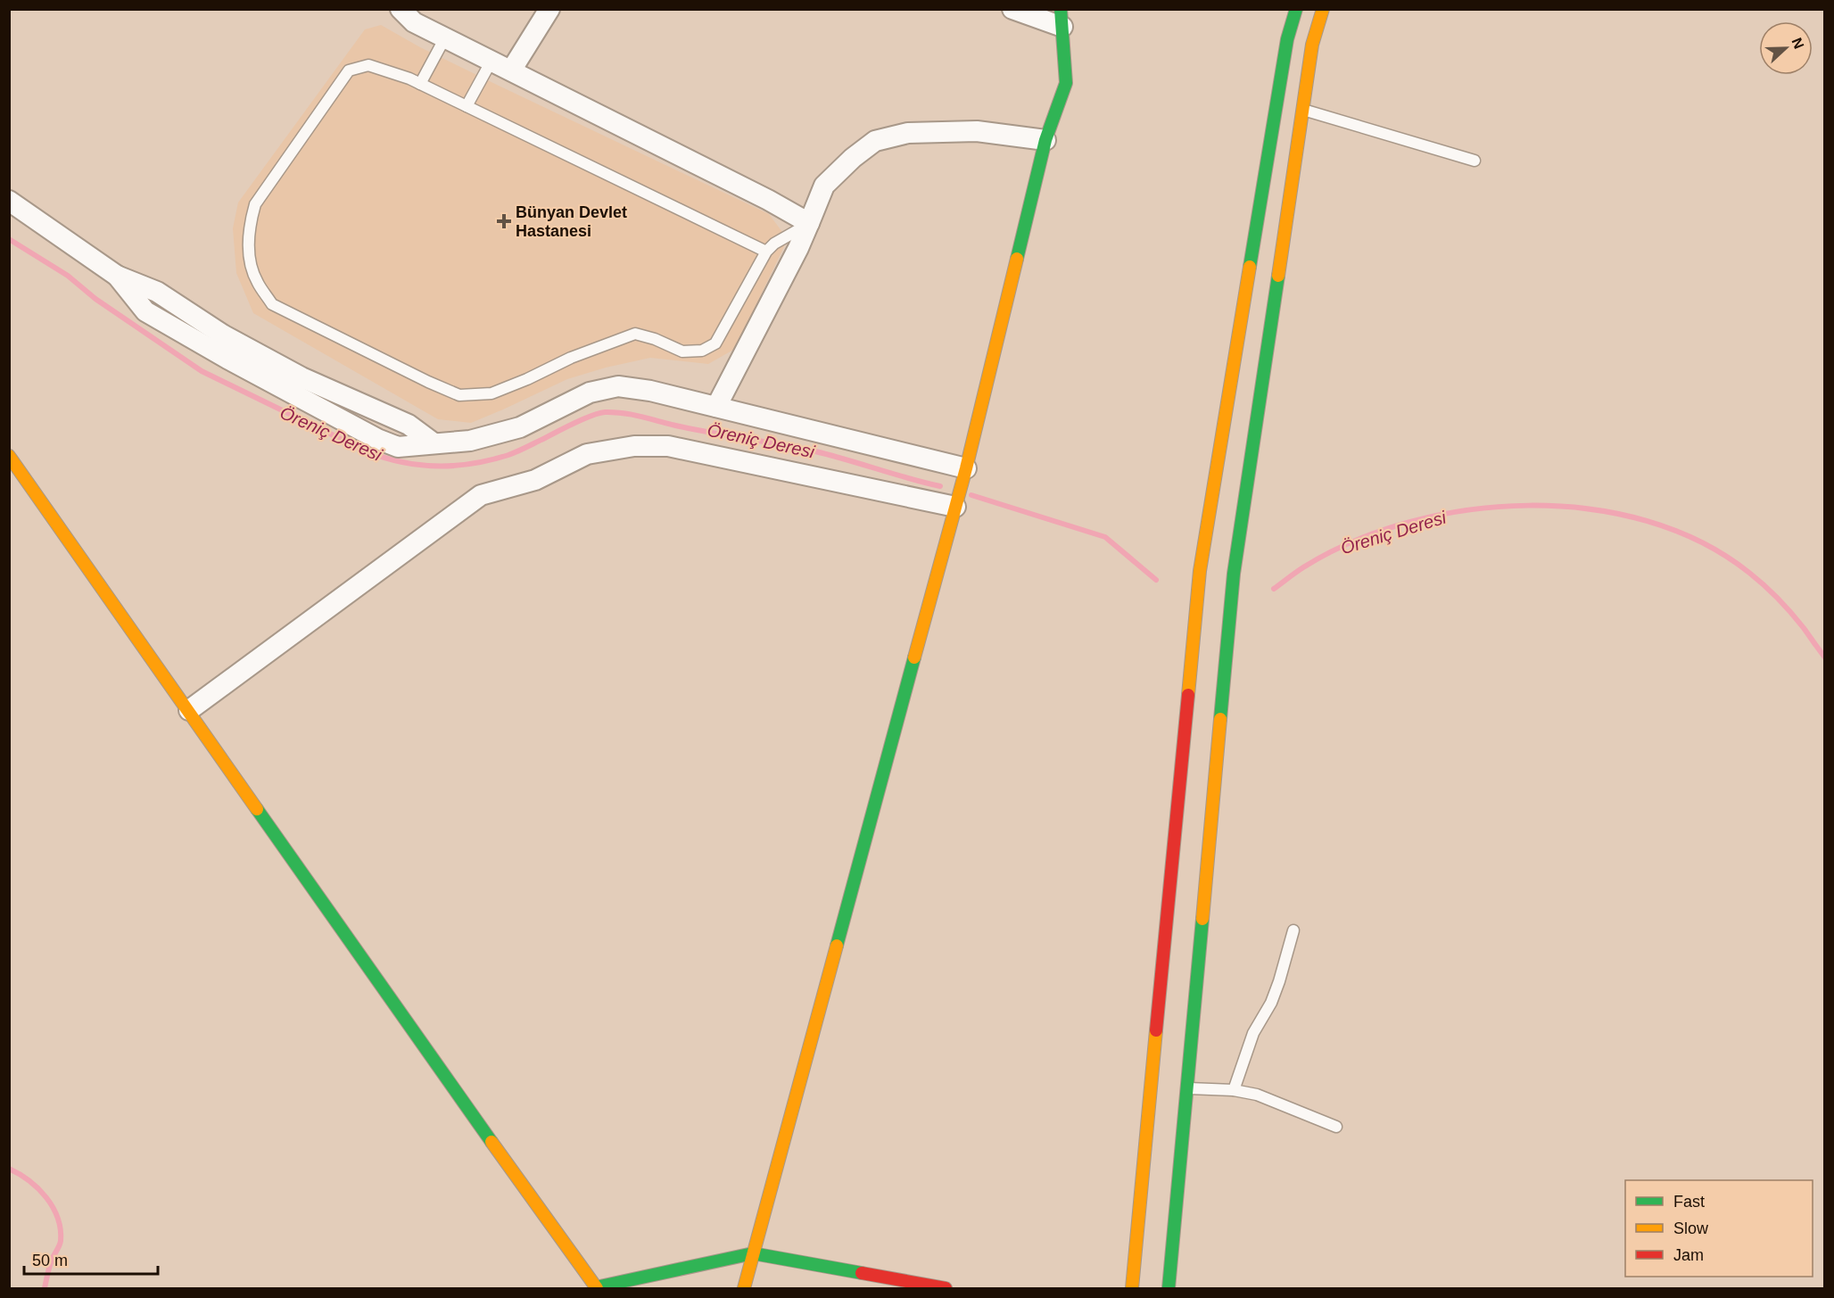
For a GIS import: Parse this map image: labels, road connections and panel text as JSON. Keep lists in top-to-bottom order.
{
  "water": ["Öreniç Deresi"],
  "places": {
    "health": ["Bünyan Devlet Hastanesi"]
  },
  "legend": ["Fast", "Slow", "Jam"],
  "scale_bar": "50 m",
  "north": "right"
}
